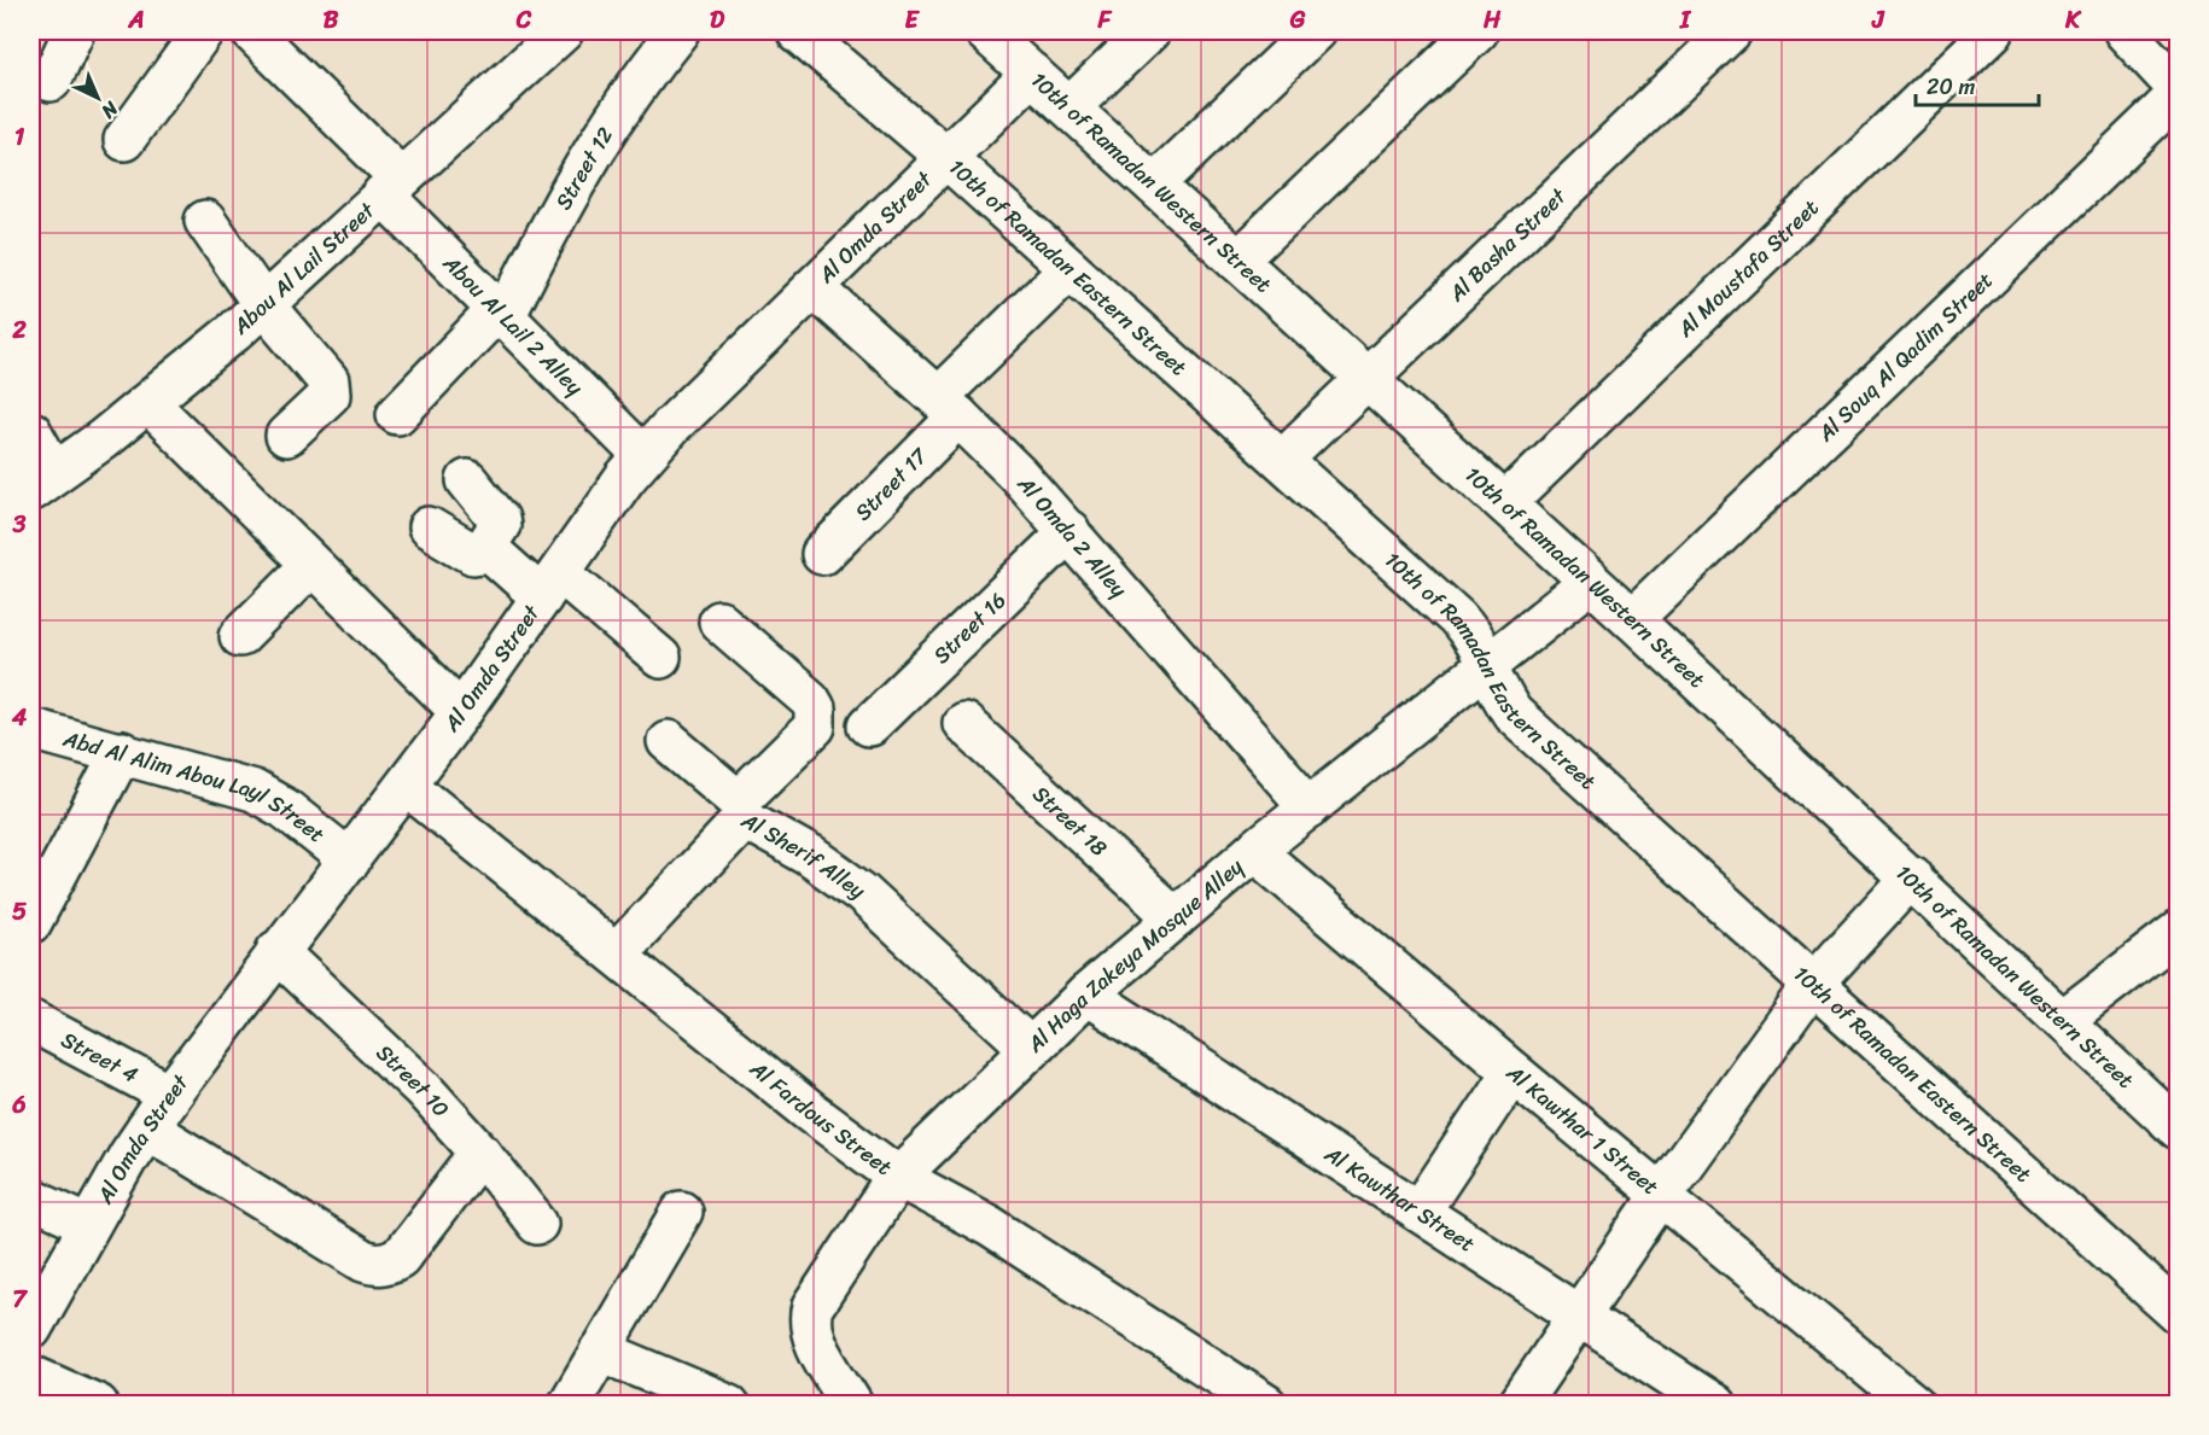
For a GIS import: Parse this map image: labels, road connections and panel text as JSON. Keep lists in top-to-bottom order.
{
  "streets": {
    "street": [
      "Street 12",
      "10th of Ramadan Western Street",
      "Al Omda Street",
      "Al Basha Street",
      "10th of Ramadan Eastern Street",
      "Al Moustafa Street",
      "Abou Al Lail Street",
      "Abou Al Lail 2 Alley",
      "Al Souq Al Qadim Street",
      "Street 17",
      "Al Omda 2 Alley",
      "Street 16",
      "Abd Al Alim Abou Layl Street",
      "Street 18",
      "Al Sherif Alley",
      "Al Haga Zakeya Mosque Alley",
      "Street 4",
      "Street 10",
      "Al Fardous Street",
      "Al Kawthar 1 Street",
      "Al Kawthar Street"
    ]
  },
  "crossings": [
    ["Street 12", "Abou Al Lail 2 Alley"],
    ["10th of Ramadan Western Street", "Al Omda Street"],
    ["10th of Ramadan Western Street", "Al Basha Street"],
    ["10th of Ramadan Western Street", "Al Moustafa Street"],
    ["10th of Ramadan Western Street", "Al Souq Al Qadim Street"],
    ["10th of Ramadan Western Street", "Al Haga Zakeya Mosque Alley"],
    ["Al Omda Street", "10th of Ramadan Eastern Street"],
    ["Al Omda Street", "Abou Al Lail 2 Alley"],
    ["Al Omda Street", "Al Omda 2 Alley"],
    ["Al Omda Street", "Abd Al Alim Abou Layl Street"],
    ["Al Omda Street", "Street 4"],
    ["Al Omda Street", "Street 10"],
    ["Al Omda Street", "Al Fardous Street"],
    ["Al Basha Street", "10th of Ramadan Eastern Street"],
    ["10th of Ramadan Eastern Street", "Street 17"],
    ["10th of Ramadan Eastern Street", "Al Haga Zakeya Mosque Alley"],
    ["Abou Al Lail Street", "Abou Al Lail 2 Alley"],
    ["Street 17", "Al Omda 2 Alley"],
    ["Al Omda 2 Alley", "Street 16"],
    ["Al Omda 2 Alley", "Al Haga Zakeya Mosque Alley"],
    ["Street 18", "Al Haga Zakeya Mosque Alley"],
    ["Al Sherif Alley", "Al Haga Zakeya Mosque Alley"],
    ["Al Haga Zakeya Mosque Alley", "Al Fardous Street"],
    ["Al Haga Zakeya Mosque Alley", "Al Kawthar 1 Street"],
    ["Al Haga Zakeya Mosque Alley", "Al Kawthar Street"]
  ],
  "scale_bar": "20 m",
  "north": "bottom right",
  "grid": {
    "columns": [
      "A",
      "B",
      "C",
      "D",
      "E",
      "F",
      "G",
      "H",
      "I",
      "J",
      "K"
    ],
    "rows": [
      "1",
      "2",
      "3",
      "4",
      "5",
      "6",
      "7"
    ]
  }
}
